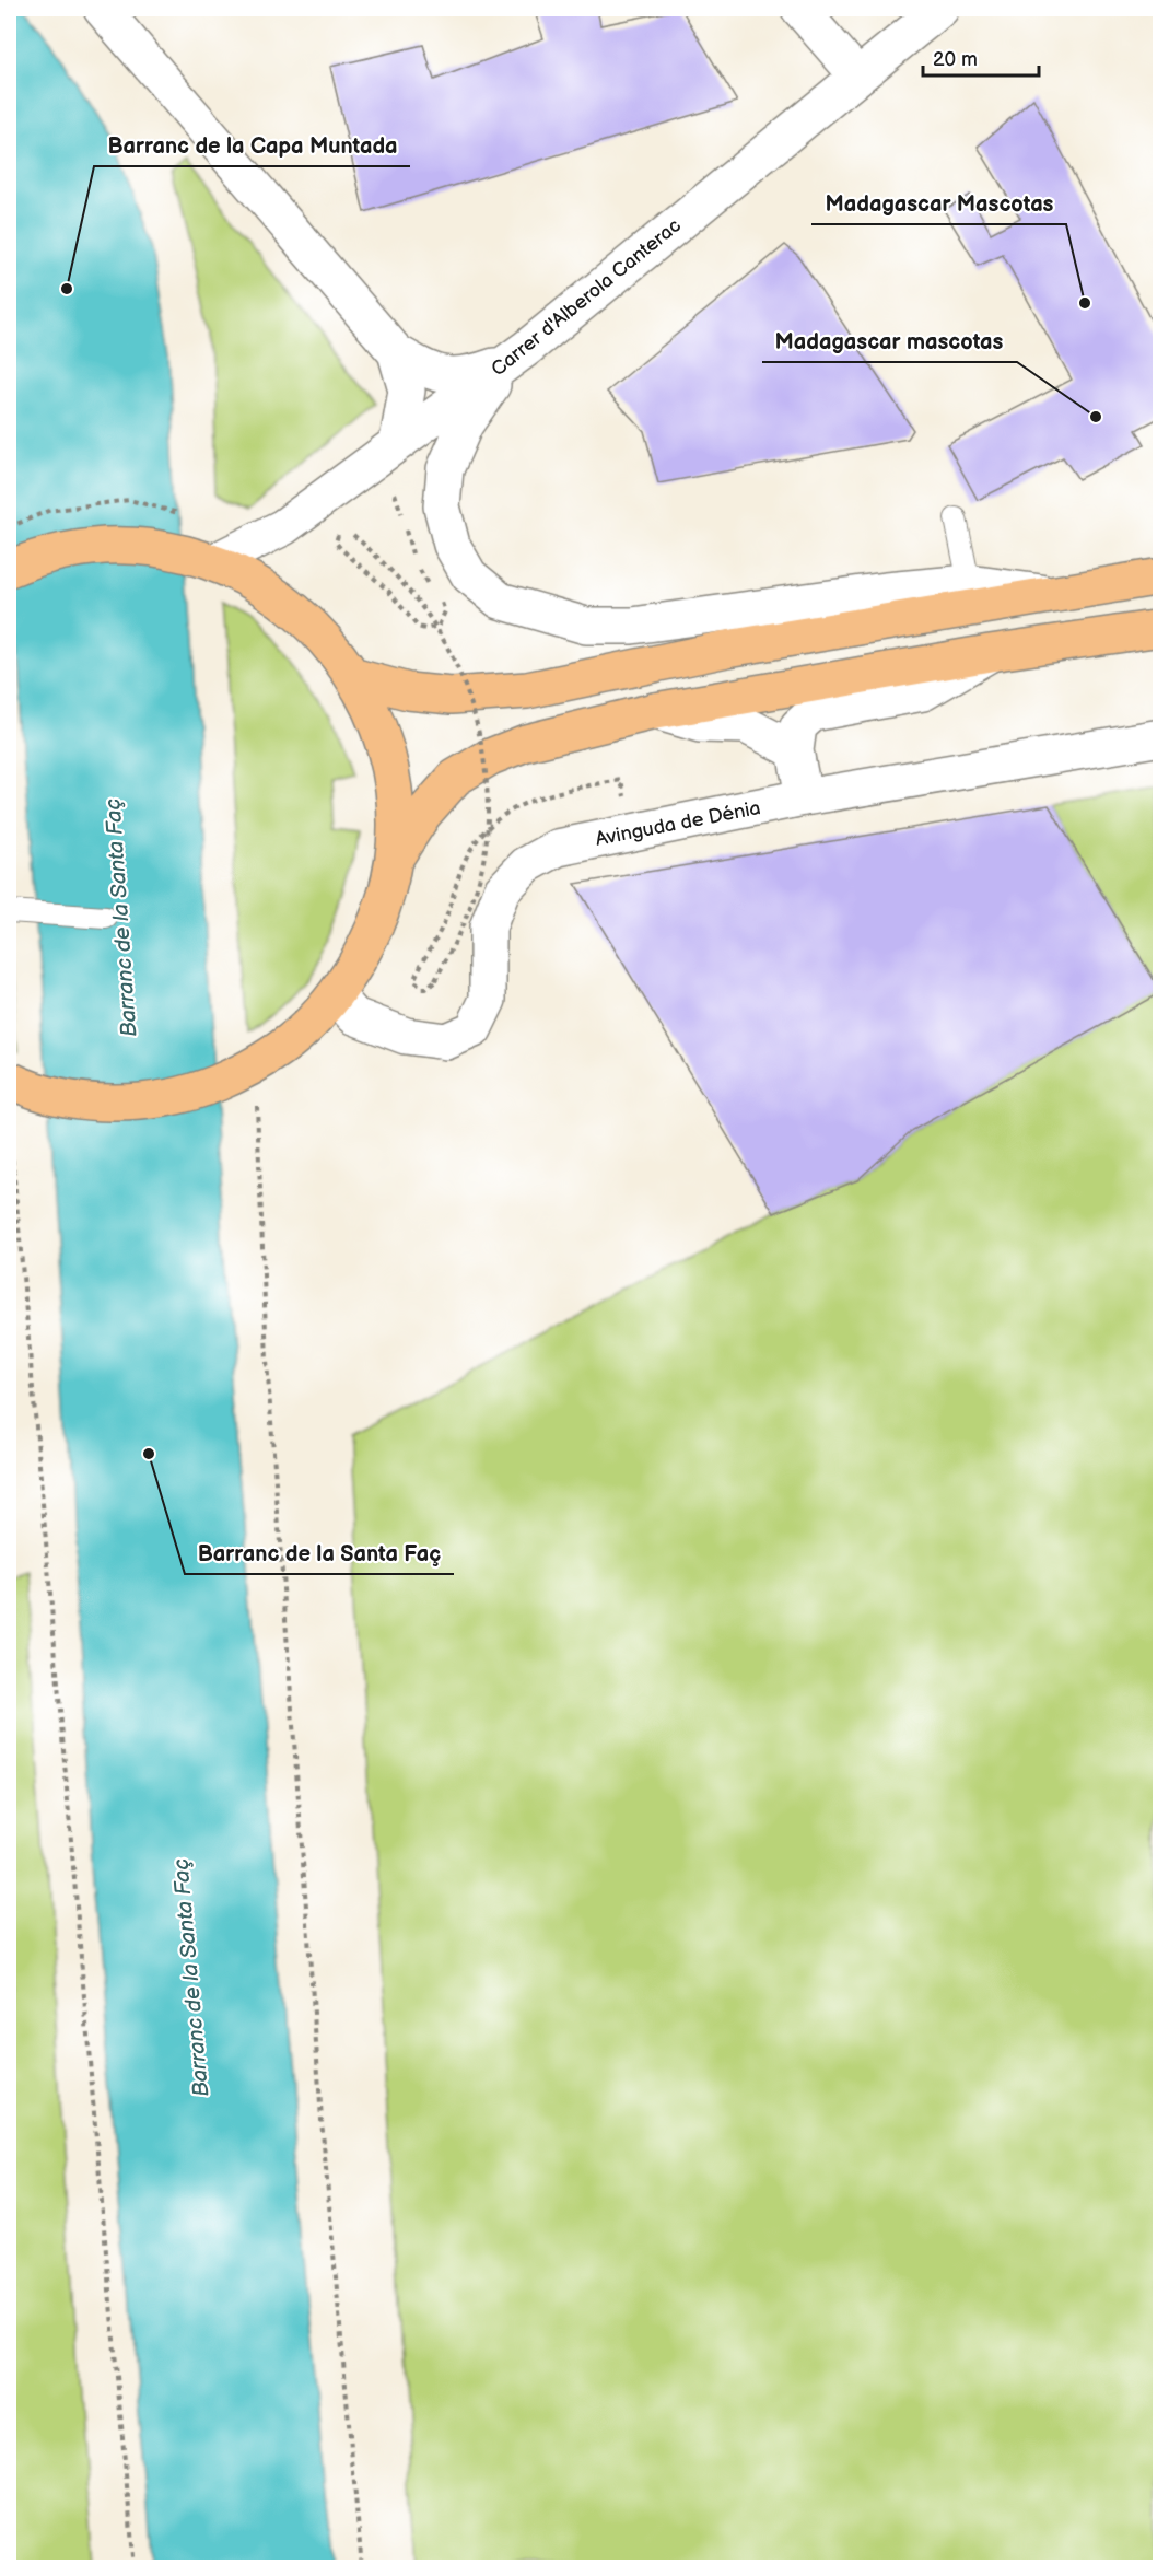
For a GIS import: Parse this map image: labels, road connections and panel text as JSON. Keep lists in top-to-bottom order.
{
  "streets": {
    "street": ["Carrer d'Alberola Canterac", "Avinguda de Dénia"]
  },
  "water": ["Barranc de la Santa Faç"],
  "places": [
    "Barranc de la Capa Muntada",
    "Madagascar Mascotas",
    "Madagascar mascotas",
    "Barranc de la Santa Faç"
  ],
  "scale_bar": "20 m"
}
